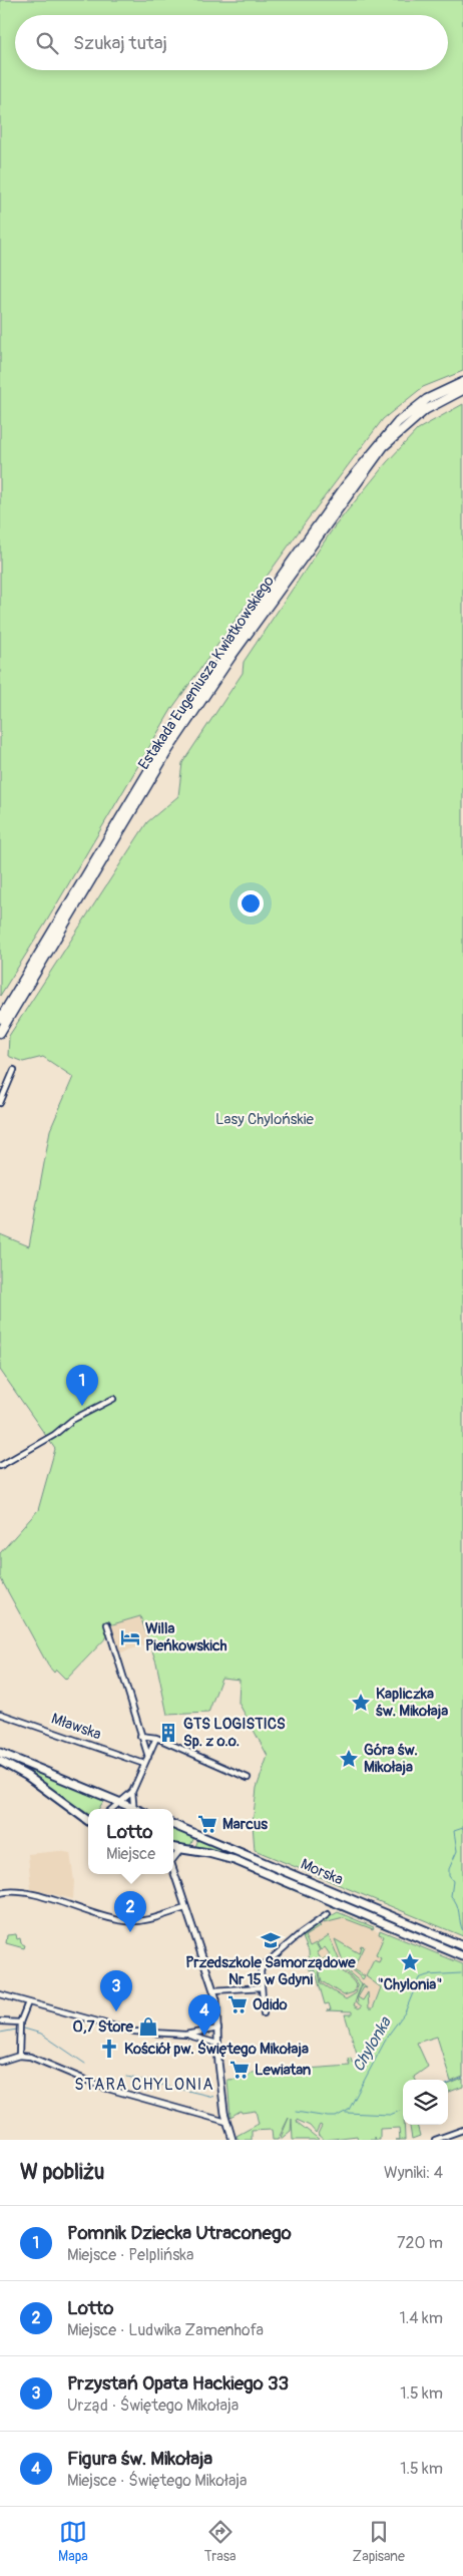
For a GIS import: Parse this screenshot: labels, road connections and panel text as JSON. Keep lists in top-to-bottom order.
{
  "streets": {
    "highway": ["Estakada Eugeniusza Kwiatkowskiego"],
    "main road": ["Morska"],
    "street": ["Mławska"]
  },
  "districts": ["STARA CHYLONIA"],
  "water": ["Chylonka"],
  "parks": ["Lasy Chylońskie"],
  "places": {
    "hotel": ["Willa Pieńkowskich"],
    "place": ["Kapliczka św. Mikołaja", "Góra św. Mikołaja", "\"Chylonia\""],
    "building": ["GTS LOGISTICS Sp. z o.o."],
    "supermarket": ["Marcus", "Odido", "Lewiatan"],
    "school or university": ["Przedszkole Samorządowe Nr 15 w Gdyni"],
    "shop": ["0,7 Store"],
    "church": ["Kościół pw. Świętego Mikołaja"]
  },
  "page": {
    "search": "Szukaj tutaj",
    "pins": [
      "1",
      "2",
      "3",
      "4"
    ],
    "popup": ["Lotto", "Miejsce"],
    "heading": ["W pobliżu", "Wyniki: 4"],
    "list": [
      {
        "mark": "1",
        "name": "Pomnik Dziecka Utraconego",
        "note": "Miejsce · Pelplińska",
        "value": "720 m"
      },
      {
        "mark": "2",
        "name": "Lotto",
        "note": "Miejsce · Ludwika Zamenhofa",
        "value": "1.4 km"
      },
      {
        "mark": "3",
        "name": "Przystań Opata Hackiego 33",
        "note": "Urząd · Świętego Mikołaja",
        "value": "1.5 km"
      },
      {
        "mark": "4",
        "name": "Figura św. Mikołaja",
        "note": "Miejsce · Świętego Mikołaja",
        "value": "1.5 km"
      }
    ],
    "nav": ["Mapa", "Trasa", "Zapisane"]
  }
}
